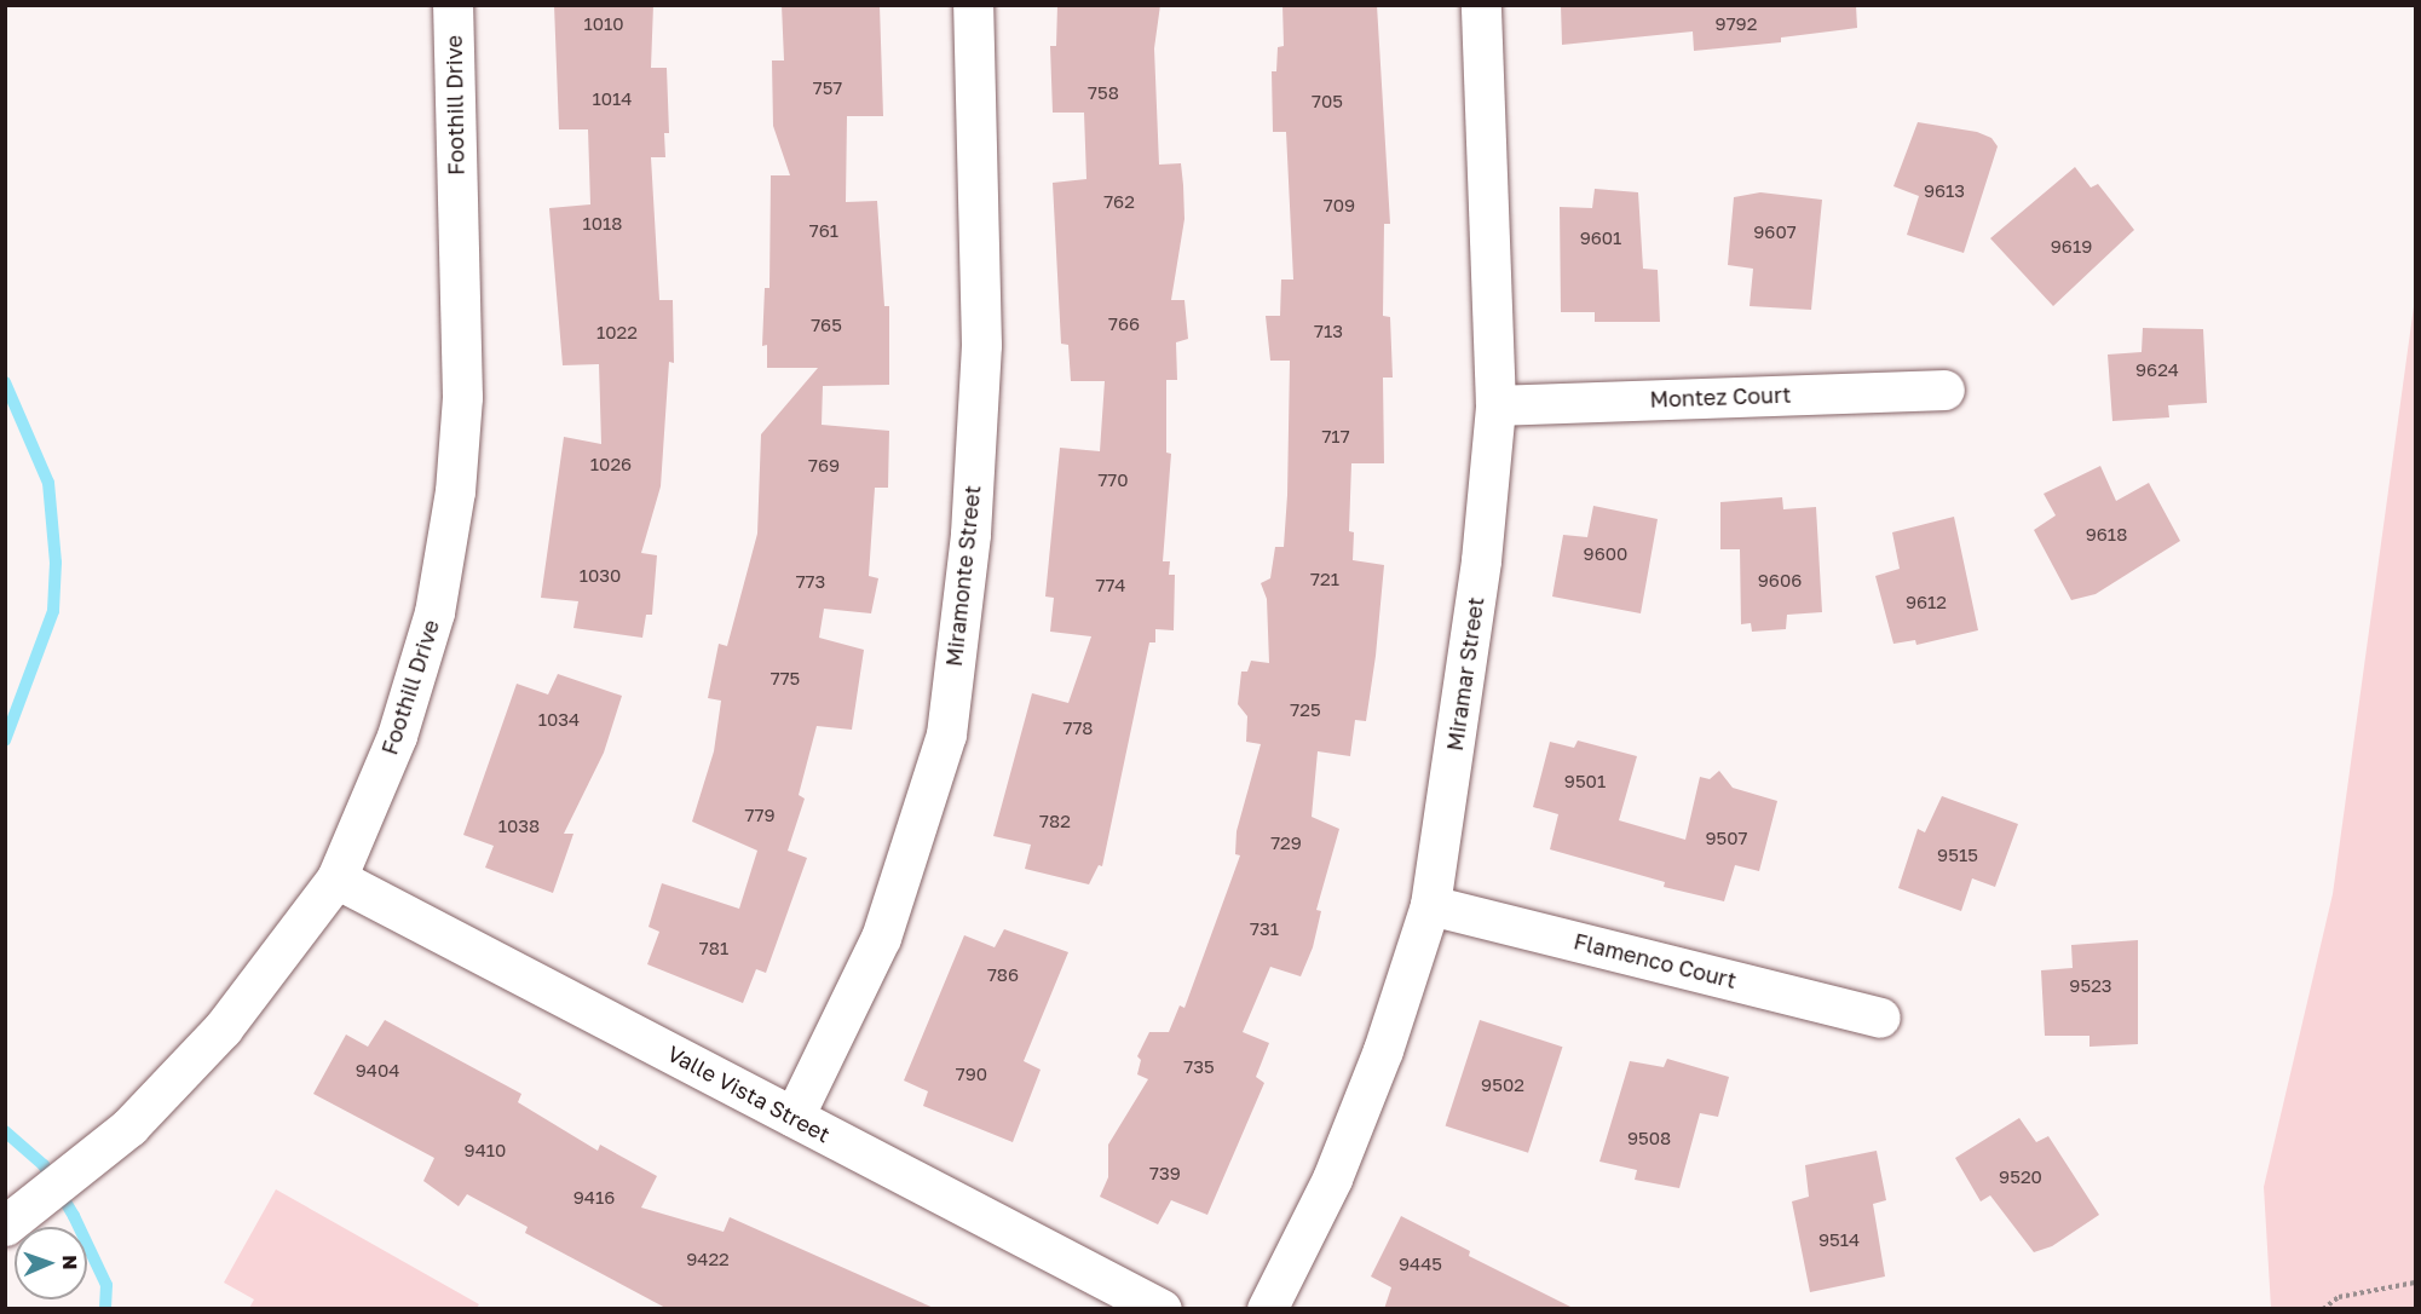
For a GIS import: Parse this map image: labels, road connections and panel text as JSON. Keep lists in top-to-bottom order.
{
  "streets": {
    "street": [
      "Foothill Drive",
      "Montez Court",
      "Miramonte Street",
      "Miramar Street",
      "Flamenco Court",
      "Valle Vista Street"
    ]
  },
  "crossings": [
    ["Foothill Drive", "Valle Vista Street"],
    ["Montez Court", "Miramar Street"],
    ["Miramonte Street", "Valle Vista Street"],
    ["Miramar Street", "Flamenco Court"]
  ],
  "house_numbers": [
    "1010",
    "9792",
    "757",
    "758",
    "1014",
    "705",
    "9613",
    "762",
    "709",
    "1018",
    "761",
    "9607",
    "9601",
    "9619",
    "766",
    "765",
    "713",
    "1022",
    "9624",
    "717",
    "1026",
    "769",
    "770",
    "9618",
    "9600",
    "1030",
    "721",
    "9606",
    "773",
    "774",
    "9612",
    "775",
    "725",
    "1034",
    "778",
    "9501",
    "779",
    "782",
    "1038",
    "9507",
    "729",
    "9515",
    "731",
    "781",
    "786",
    "9523",
    "735",
    "9404",
    "790",
    "9502",
    "9508",
    "9410",
    "739",
    "9520",
    "9416",
    "9514",
    "9422",
    "9445"
  ],
  "north": "right"
}
